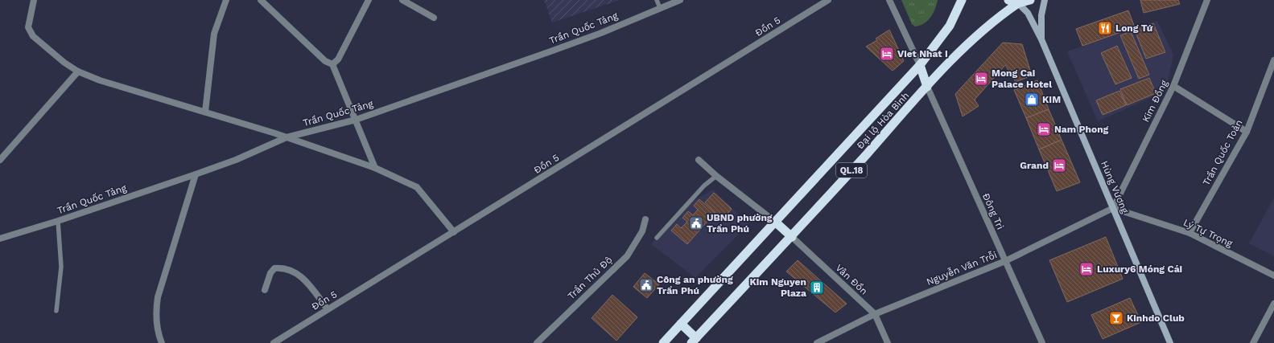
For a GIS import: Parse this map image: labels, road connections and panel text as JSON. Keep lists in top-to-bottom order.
{
  "streets": {
    "highway": ["Đại lộ Hòa Bình", "QL.18"],
    "main road": ["Hùng Vương"],
    "street": [
      "Đồn 5",
      "Trần Quốc Tảng",
      "Kim Đồng",
      "Trần Quốc Toản",
      "Đông Trì",
      "Lý Tự Trọng",
      "Nguyễn Văn Trỗi",
      "Trần Thủ Độ",
      "Vân Đồn"
    ]
  },
  "crossings": [
    ["Kim Đồng", "Hùng Vương"],
    ["Kim Đồng", "Lý Tự Trọng"],
    ["Kim Đồng", "Nguyễn Văn Trỗi"],
    ["Đại lộ Hòa Bình", "Hùng Vương"],
    ["Đại lộ Hòa Bình", "Đông Trì"],
    ["Đại lộ Hòa Bình", "Vân Đồn"],
    ["Trần Quốc Toản", "Lý Tự Trọng"],
    ["Hùng Vương", "Lý Tự Trọng"],
    ["Hùng Vương", "Nguyễn Văn Trỗi"],
    ["Đông Trì", "Nguyễn Văn Trỗi"],
    ["Lý Tự Trọng", "Nguyễn Văn Trỗi"],
    ["Nguyễn Văn Trỗi", "Vân Đồn"]
  ],
  "places": {
    "restaurant": ["Long Tứ"],
    "hotel": [
      "Viet Nhat I",
      "Mong Cai Palace Hotel",
      "Nam Phong",
      "Grand",
      "Luxury6 Móng Cái"
    ],
    "shop": ["KIM"],
    "public building": ["UBND phường Trần Phú", "Công an phường Trần Phú"],
    "building": ["Kim Nguyen Plaza"],
    "bar": ["Kinhdo Club"]
  }
}
